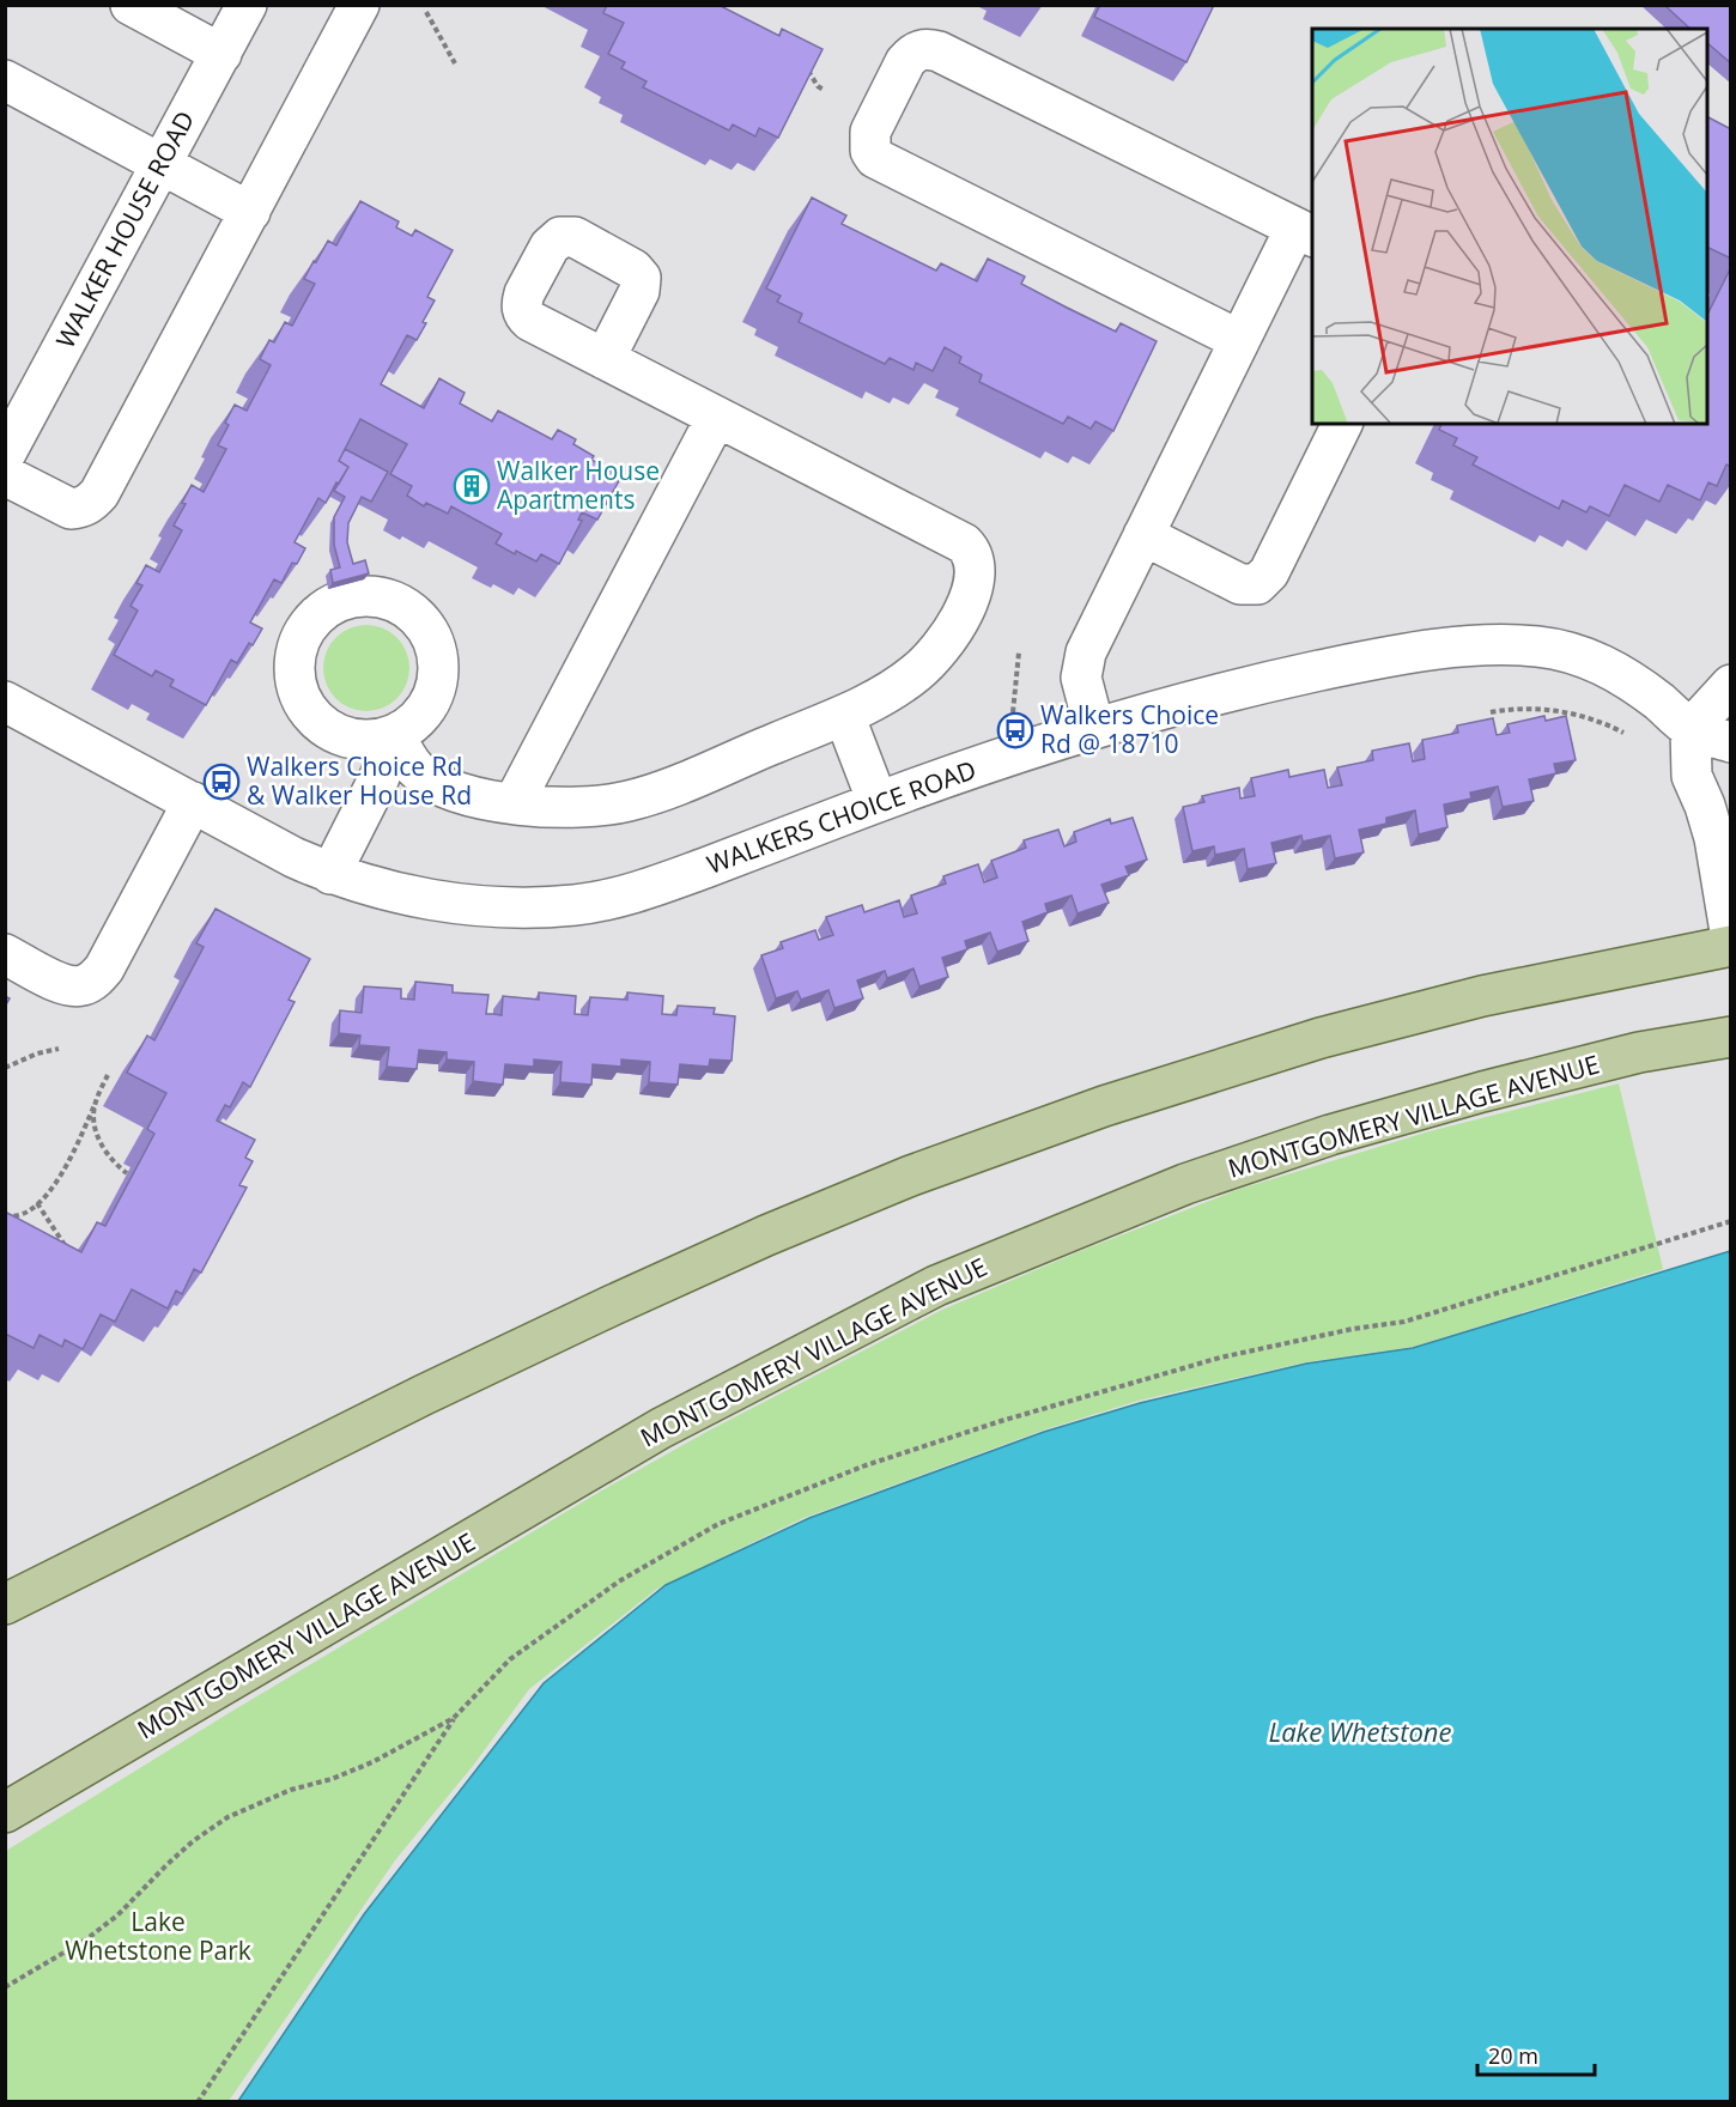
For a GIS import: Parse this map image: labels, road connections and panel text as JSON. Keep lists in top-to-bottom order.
{
  "streets": {
    "main road": ["MONTGOMERY VILLAGE AVENUE"],
    "street": ["WALKER HOUSE ROAD", "WALKERS CHOICE ROAD"]
  },
  "water": ["Lake Whetstone"],
  "parks": ["Lake Whetstone Park"],
  "places": {
    "building": ["Walker House Apartments"],
    "bus stop": ["Walkers Choice Rd @ 18710", "Walkers Choice Rd & Walker House Rd"]
  },
  "scale_bar": "20 m"
}
